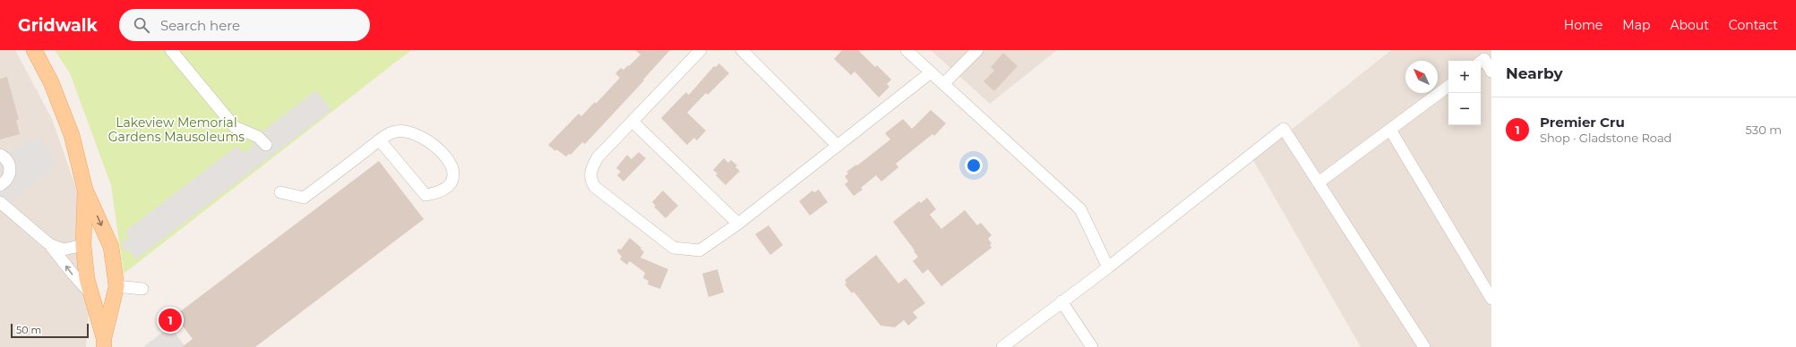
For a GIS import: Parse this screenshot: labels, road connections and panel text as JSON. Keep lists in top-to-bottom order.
{
  "parks": ["Lakeview Memorial Gardens Mausoleums"],
  "scale_bar": "50 m",
  "north": "top left",
  "page": {
    "header": "Gridwalk",
    "search": "Search here",
    "nav": [
      "Home",
      "Map",
      "About",
      "Contact"
    ],
    "heading": "Nearby",
    "map_buttons": ["+", "−"],
    "list": [
      {
        "mark": "1",
        "name": "Premier Cru",
        "note": "Shop · Gladstone Road",
        "value": "530 m"
      }
    ],
    "pins": "1",
    "scale": "50 m"
  }
}
